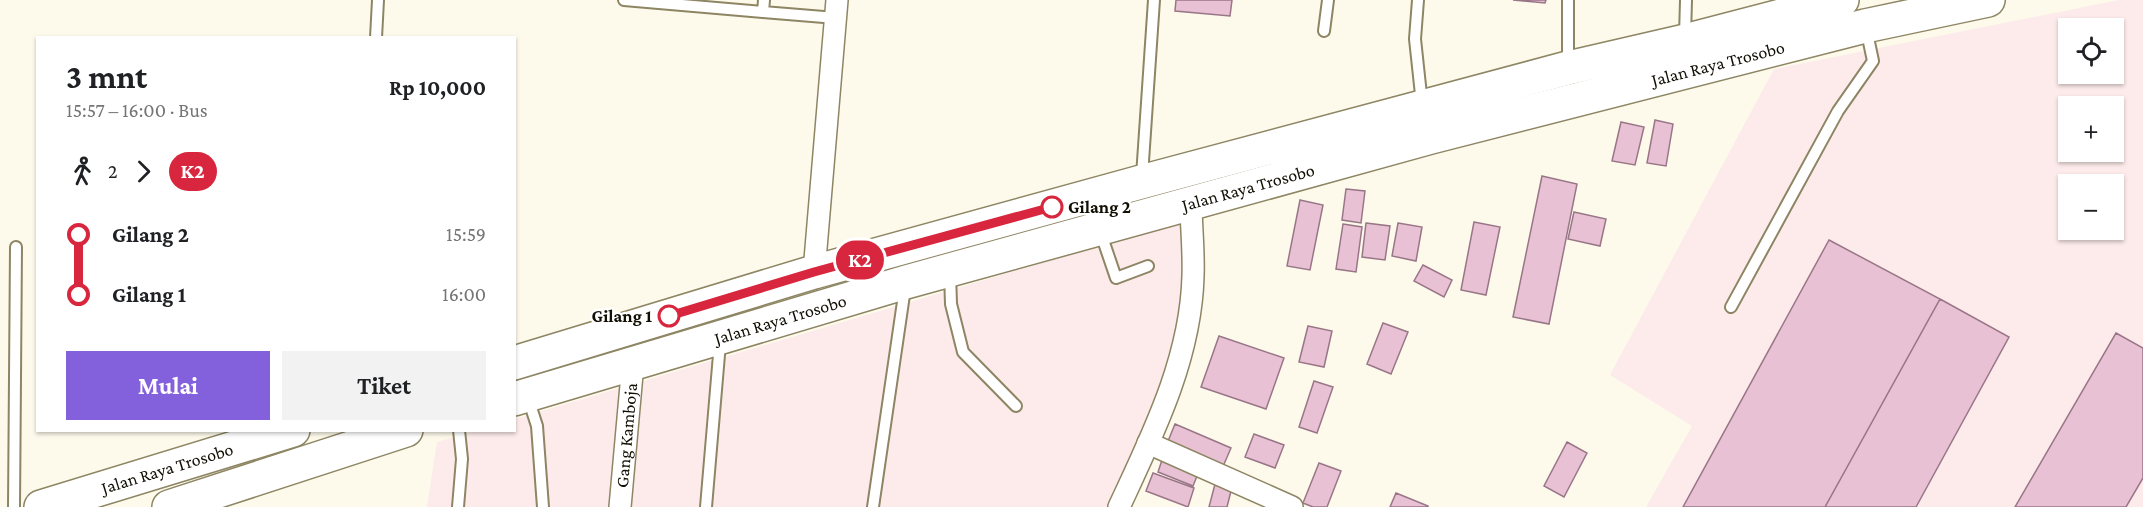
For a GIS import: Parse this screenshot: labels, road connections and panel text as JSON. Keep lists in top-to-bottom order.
{
  "streets": {
    "highway": ["Jalan Raya Trosobo"],
    "street": ["Gang Kamboja"]
  },
  "crossings": [
    ["Jalan Raya Trosobo", "Gang Kamboja"]
  ],
  "places": ["Gilang 2", "Gilang 1"],
  "lines": ["bus line K2"],
  "page": {
    "on_map": "K2",
    "map_buttons": ["+", "−"],
    "heading": ["3 mnt", "15:57 – 16:00 · Bus", "Rp 10,000"],
    "legs": ["2", "K2"],
    "list": [
      {
        "name": "Gilang 2",
        "value": "15:59"
      },
      {
        "name": "Gilang 1",
        "value": "16:00"
      }
    ],
    "buttons": ["Mulai", "Tiket"]
  }
}
